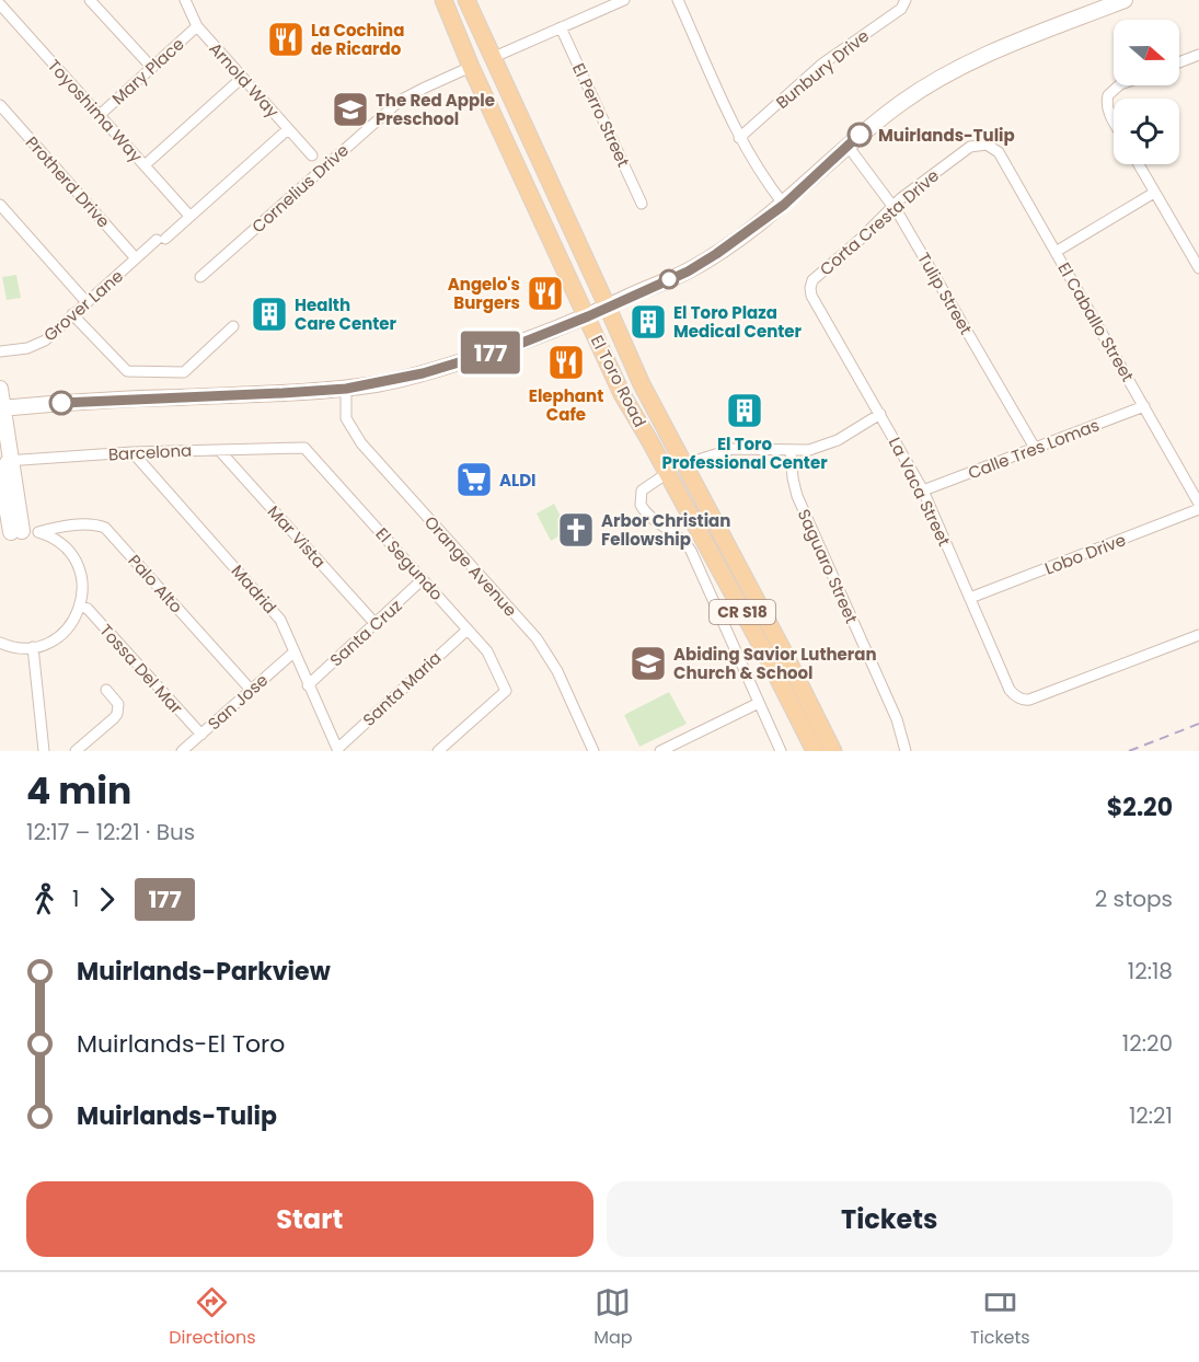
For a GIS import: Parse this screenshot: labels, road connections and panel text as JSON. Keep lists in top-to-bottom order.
{
  "streets": {
    "main road": ["El Toro Road", "CR S18"],
    "street": [
      "Bunbury Drive",
      "Mary Place",
      "Arnold Way",
      "Toyoshima Way",
      "El Perro Street",
      "Protherd Drive",
      "Cornelius Drive",
      "Corta Cresta Drive",
      "Tulip Street",
      "Grover Lane",
      "El Caballo Street",
      "Calle Tres Lomas",
      "Barcelona",
      "La Vaca Street",
      "Mar Vista",
      "Lobo Drive",
      "El Segundo",
      "Orange Avenue",
      "Saguaro Street",
      "Palo Alto",
      "Madrid",
      "Santa Cruz",
      "Tossa Del Mar",
      "Santa Maria",
      "San Jose"
    ]
  },
  "crossings": [
    ["Mary Place", "Arnold Way"],
    ["Mary Place", "Toyoshima Way"],
    ["Arnold Way", "Grover Lane"],
    ["Toyoshima Way", "Grover Lane"],
    ["Protherd Drive", "Grover Lane"],
    ["Cornelius Drive", "El Toro Road"],
    ["Corta Cresta Drive", "Tulip Street"],
    ["Corta Cresta Drive", "El Caballo Street"],
    ["Corta Cresta Drive", "La Vaca Street"],
    ["Tulip Street", "Calle Tres Lomas"],
    ["El Caballo Street", "Calle Tres Lomas"],
    ["El Caballo Street", "Lobo Drive"],
    ["Calle Tres Lomas", "La Vaca Street"],
    ["Barcelona", "Mar Vista"],
    ["Barcelona", "El Segundo"],
    ["Barcelona", "Madrid"],
    ["La Vaca Street", "Lobo Drive"],
    ["Mar Vista", "Santa Cruz"],
    ["El Segundo", "Santa Cruz"],
    ["El Segundo", "Santa Maria"],
    ["Palo Alto", "San Jose"],
    ["Madrid", "Santa Cruz"],
    ["Madrid", "Santa Maria"],
    ["Madrid", "San Jose"],
    ["Tossa Del Mar", "San Jose"]
  ],
  "places": {
    "restaurant": ["La Cochina de Ricardo", "Angelo's Burgers", "Elephant Cafe"],
    "school or university": ["The Red Apple Preschool", "Abiding Savior Lutheran Church & School"],
    "other": ["Muirlands-Tulip"],
    "building": ["Health Care Center", "El Toro Plaza Medical Center", "El Toro Professional Center"],
    "supermarket": ["ALDI"],
    "church": ["Arbor Christian Fellowship"]
  },
  "lines": ["bus line 177"],
  "north": "right",
  "page": {
    "on_map": "177",
    "heading": ["4 min", "12:17 – 12:21 · Bus", "$2.20"],
    "legs": ["1", "177", "2 stops"],
    "list": [
      {
        "name": "Muirlands-Parkview",
        "value": "12:18"
      },
      {
        "name": "Muirlands-El Toro",
        "value": "12:20"
      },
      {
        "name": "Muirlands-Tulip",
        "value": "12:21"
      }
    ],
    "buttons": ["Start", "Tickets"],
    "tabs": ["Directions", "Map", "Tickets"]
  }
}
